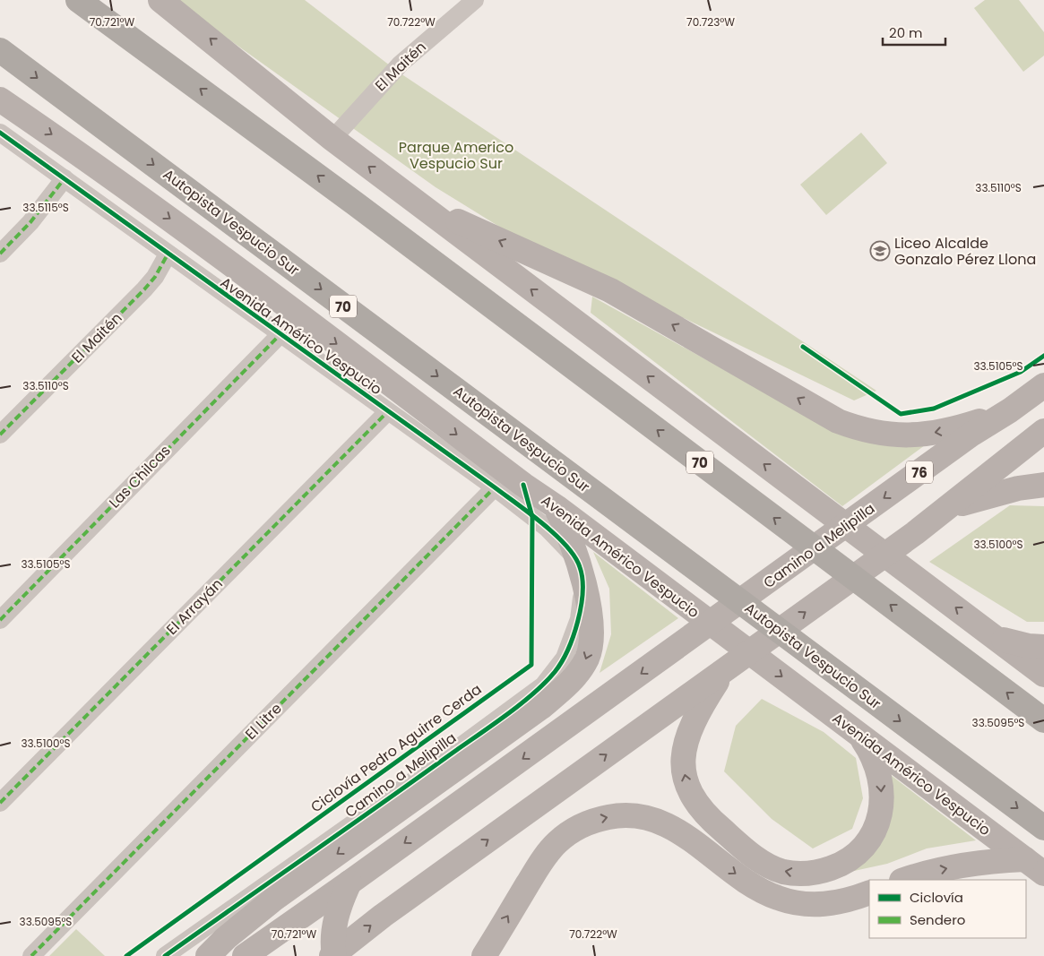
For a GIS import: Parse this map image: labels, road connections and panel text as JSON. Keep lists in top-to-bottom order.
{
  "streets": {
    "highway": ["Autopista Vespucio Sur", "70"],
    "main road": ["Avenida Américo Vespucio", "76", "Camino a Melipilla"],
    "street": [
      "El Maitén",
      "Las Chilcas",
      "El Arrayán",
      "El Litre"
    ],
    "cycle path": ["Ciclovía Pedro Aguirre Cerda"]
  },
  "crossings": [
    ["El Maitén", "Avenida Américo Vespucio"],
    ["Avenida Américo Vespucio", "Las Chilcas"],
    ["Avenida Américo Vespucio", "Camino a Melipilla"],
    ["Avenida Américo Vespucio", "El Arrayán"],
    ["Avenida Américo Vespucio", "El Litre"]
  ],
  "parks": ["Parque Americo Vespucio Sur"],
  "places": {
    "school or university": ["Liceo Alcalde Gonzalo Pérez Llona"]
  },
  "legend": ["Ciclovía", "Sendero"],
  "scale_bar": "20 m",
  "coordinates": [
    "70.721°W",
    "70.722°W",
    "70.723°W",
    "33.5110°S",
    "33.5115°S",
    "33.5105°S",
    "33.5100°S",
    "33.5095°S"
  ]
}
